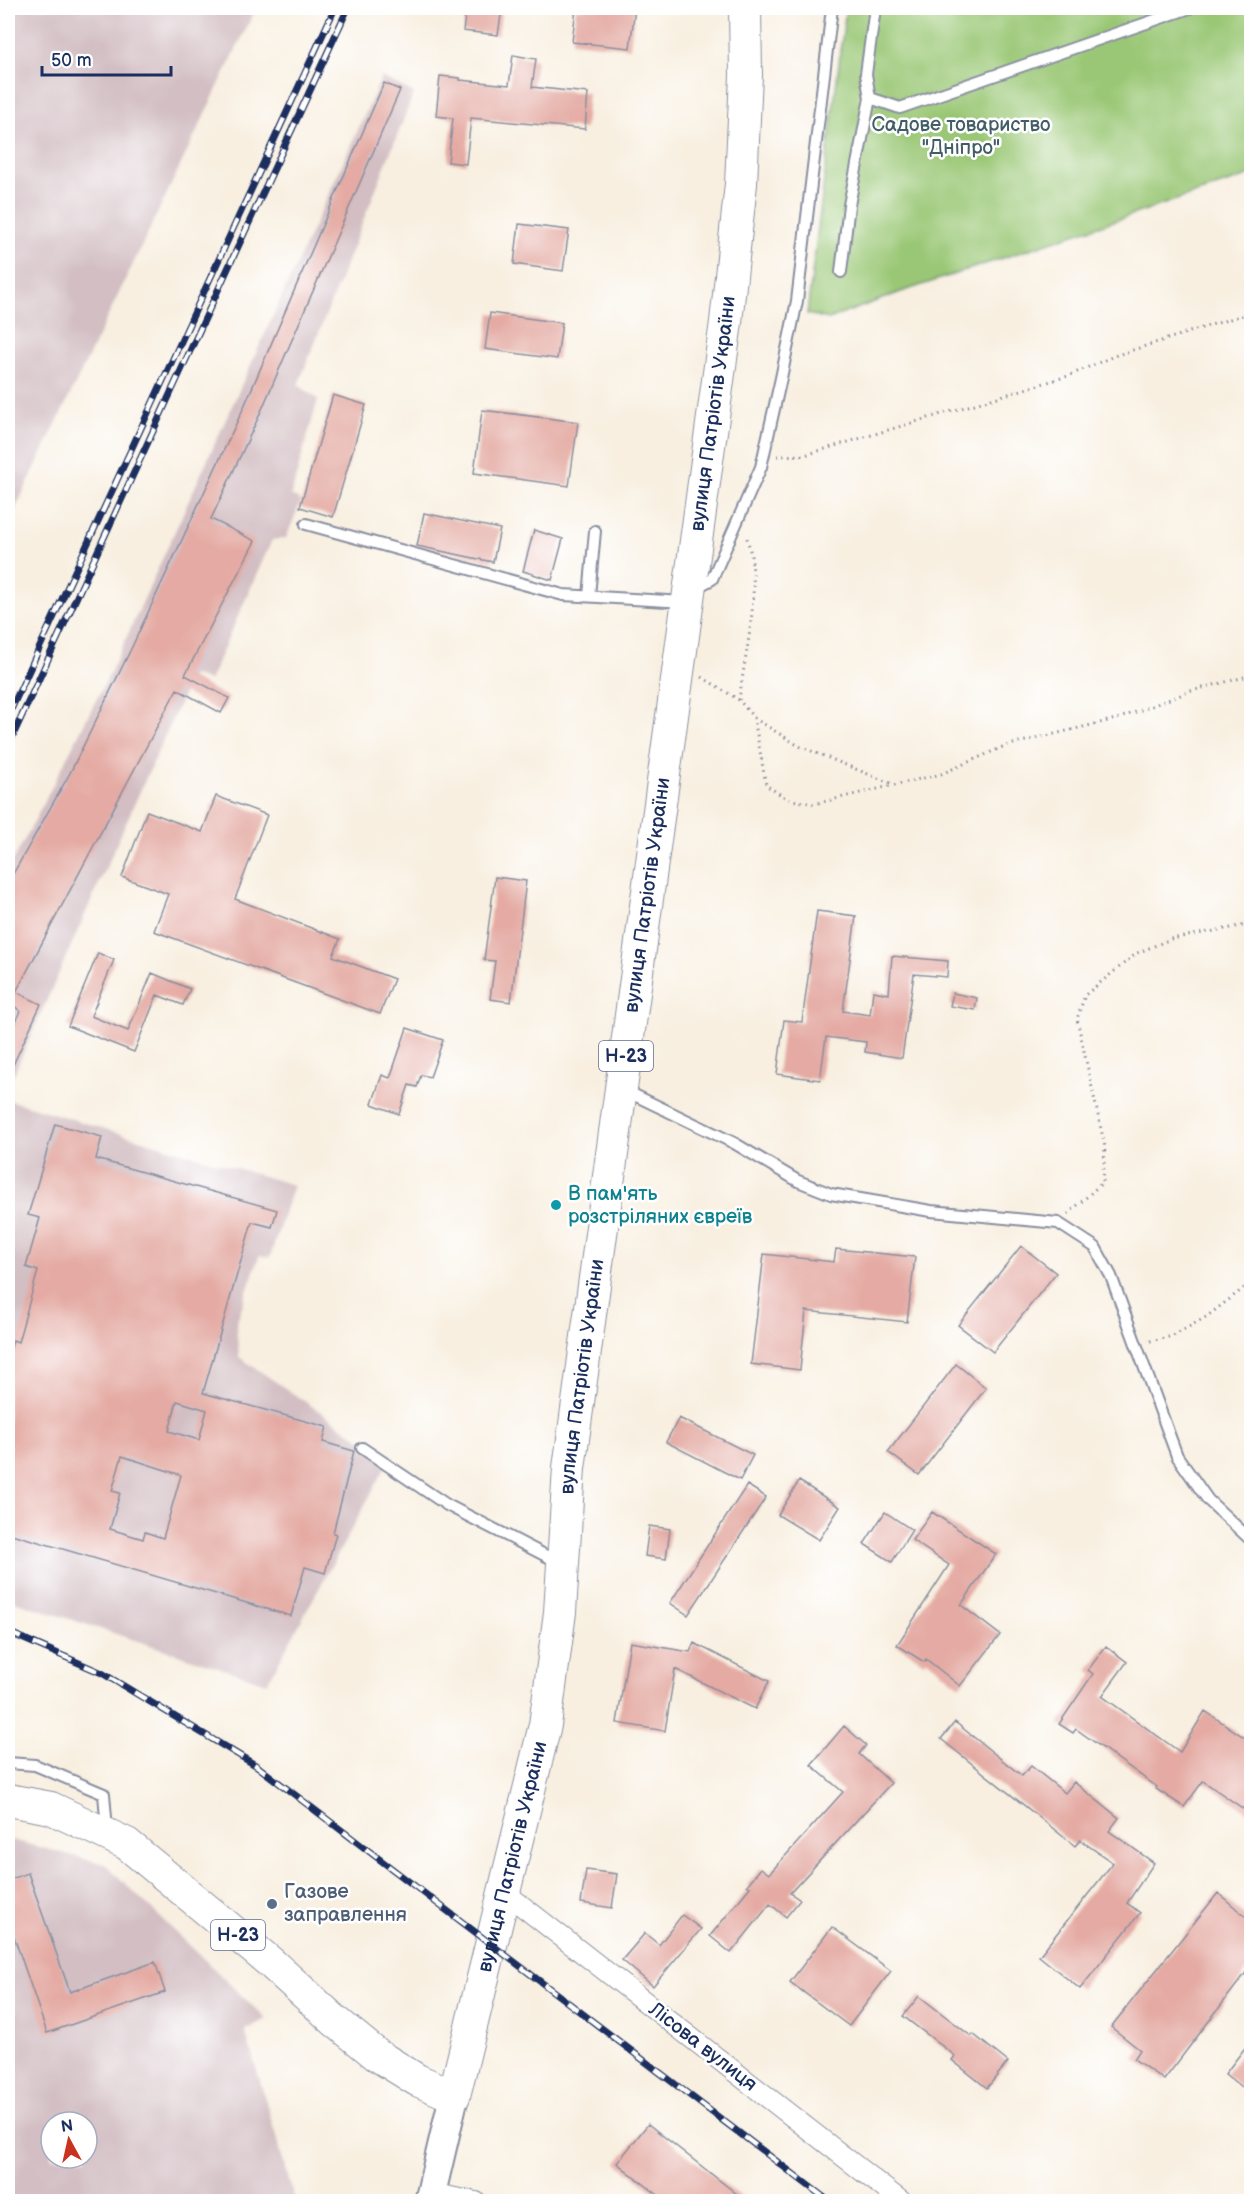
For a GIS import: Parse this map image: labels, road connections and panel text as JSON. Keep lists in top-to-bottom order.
{
  "streets": {
    "main road": ["вулиця Патріотів України", "Н-23"],
    "street": ["Лісова вулиця"]
  },
  "crossings": [
    ["вулиця Патріотів України", "Н-23"],
    ["вулиця Патріотів України", "Лісова вулиця"]
  ],
  "parks": ["Садове товариство \"Дніпро\""],
  "places": ["В пам'ять розстріляних євреїв", "Газове заправлення"],
  "scale_bar": "50 m",
  "north": "top"
}
